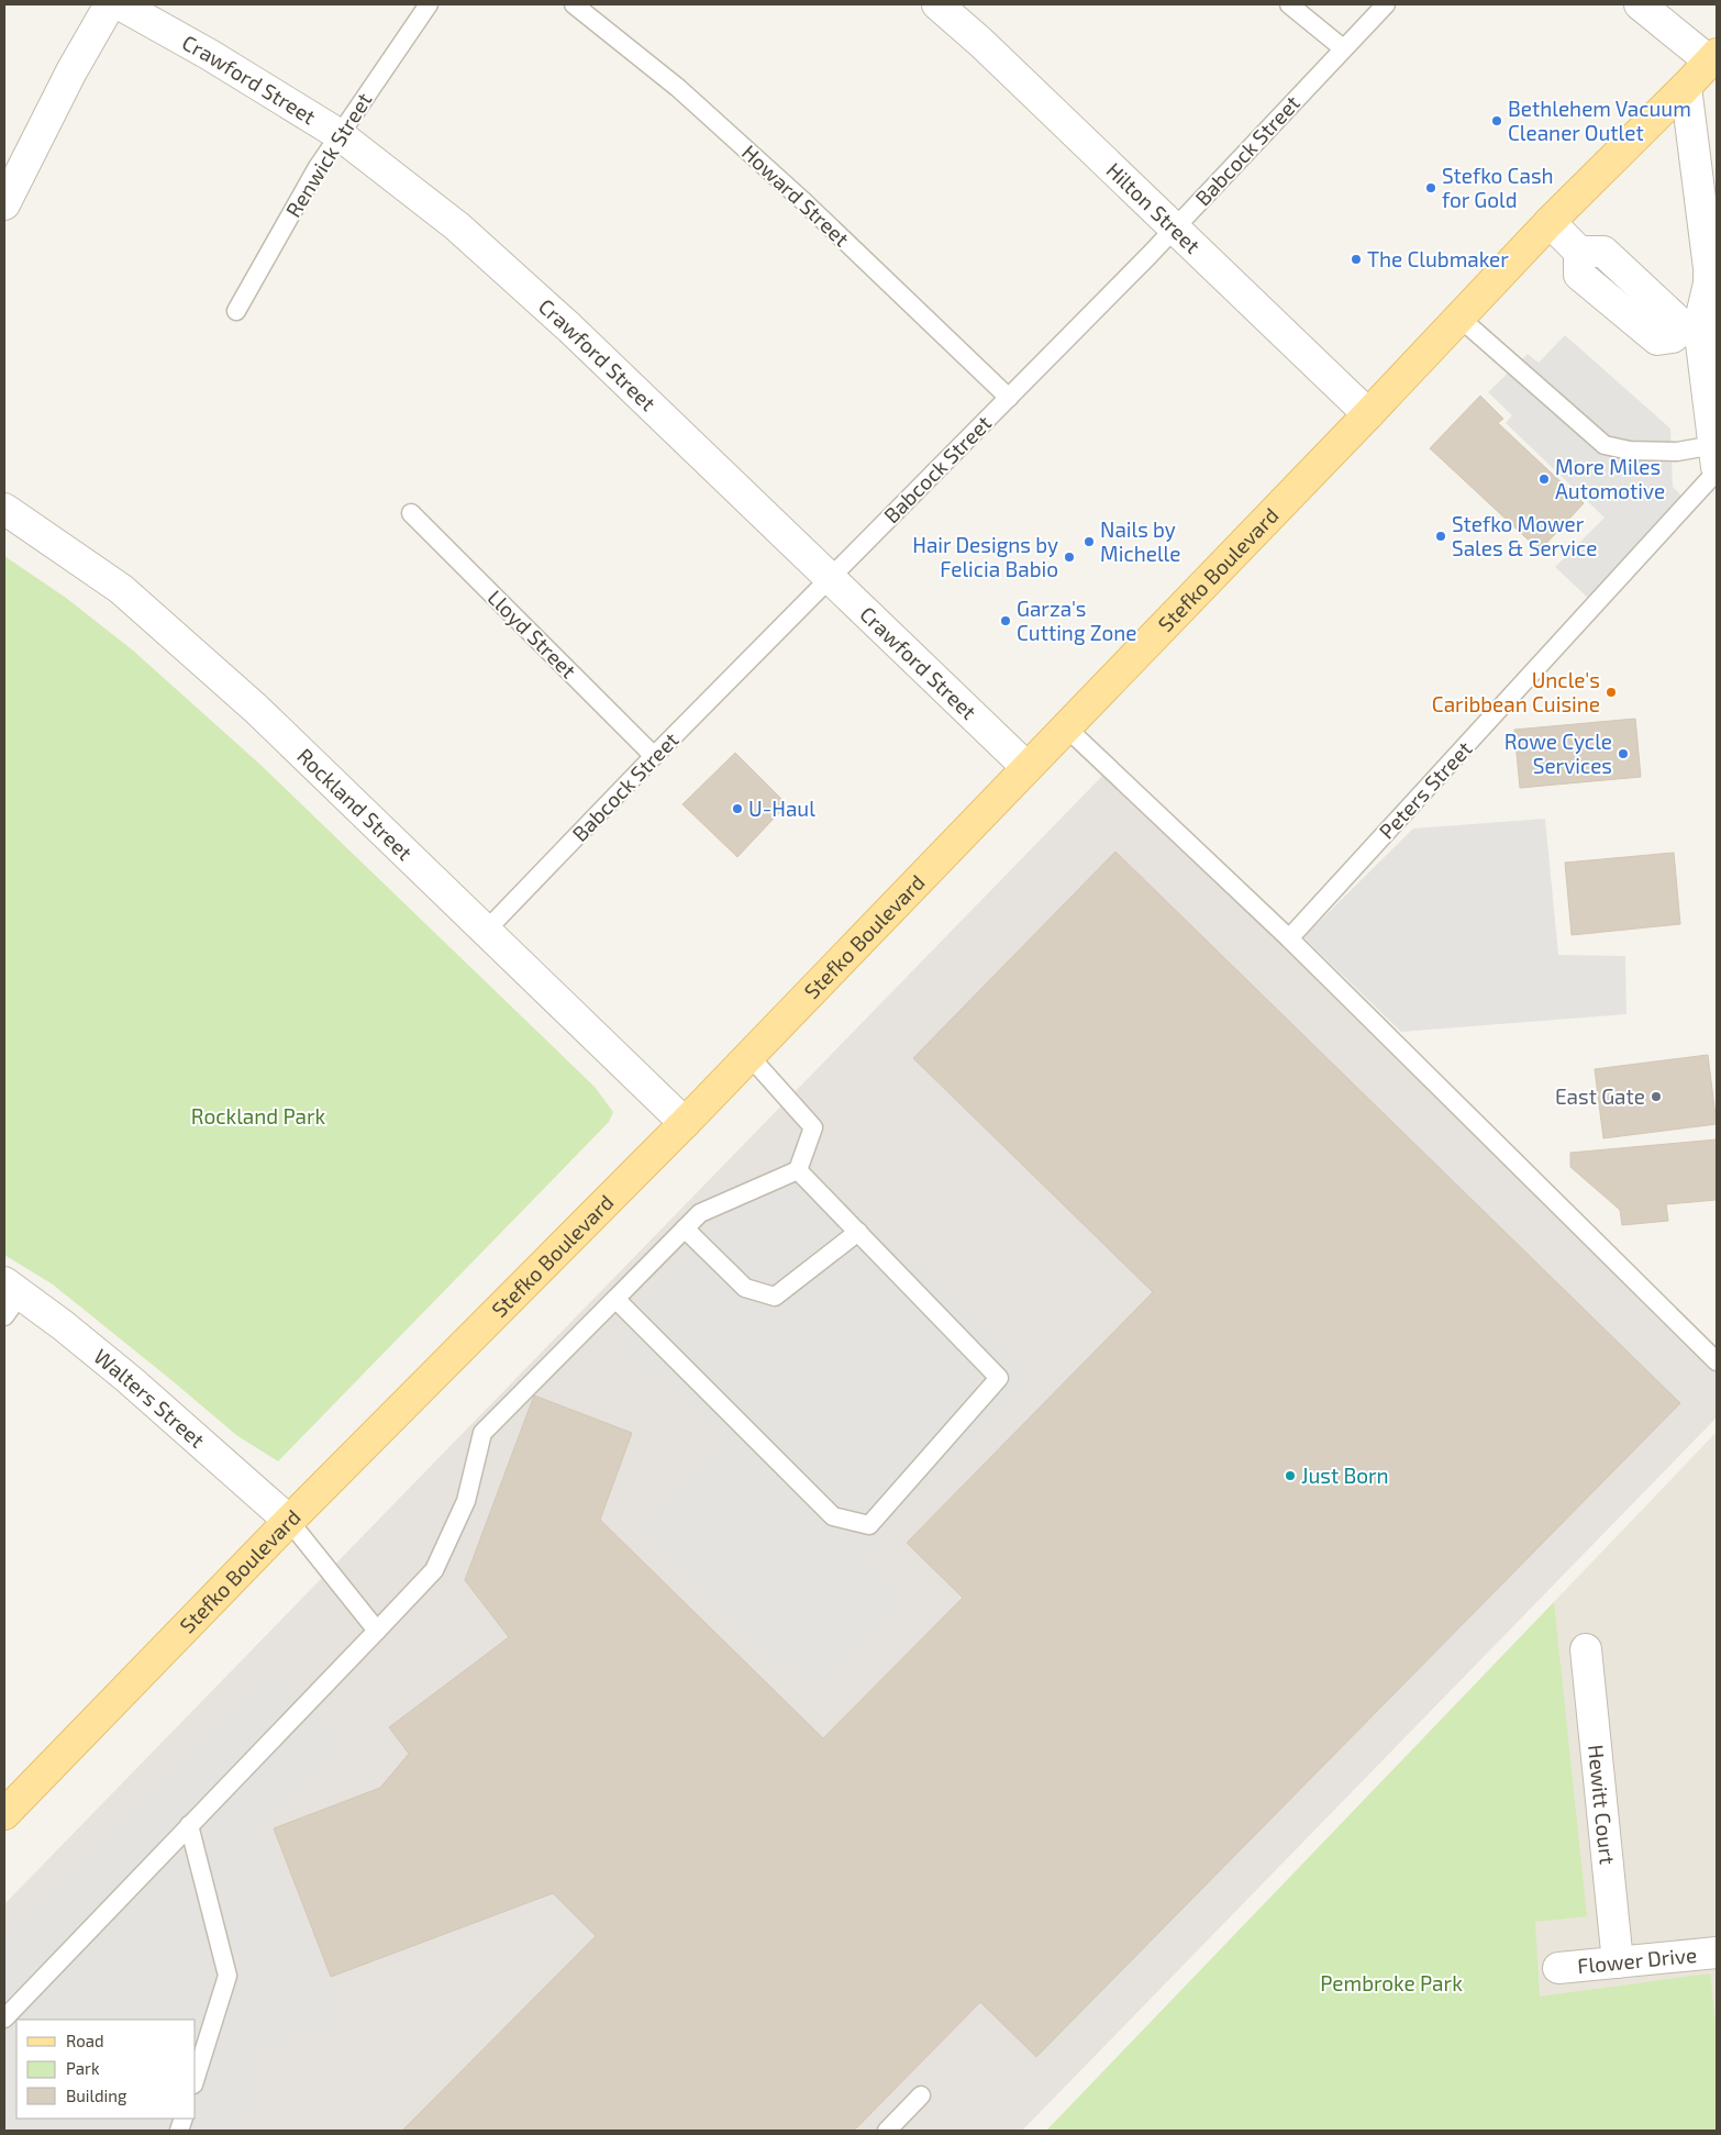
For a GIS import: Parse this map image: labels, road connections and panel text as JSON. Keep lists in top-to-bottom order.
{
  "streets": {
    "main road": ["Stefko Boulevard"],
    "street": [
      "Crawford Street",
      "Hilton Street",
      "Rockland Street",
      "Walters Street",
      "Hewitt Court",
      "Flower Drive"
    ],
    "lane": [
      "Babcock Street",
      "Renwick Street",
      "Howard Street",
      "Lloyd Street",
      "Peters Street"
    ]
  },
  "crossings": [
    ["Crawford Street", "Babcock Street"],
    ["Crawford Street", "Renwick Street"],
    ["Crawford Street", "Stefko Boulevard"],
    ["Babcock Street", "Howard Street"],
    ["Babcock Street", "Hilton Street"],
    ["Babcock Street", "Lloyd Street"],
    ["Babcock Street", "Rockland Street"],
    ["Hilton Street", "Stefko Boulevard"],
    ["Stefko Boulevard", "Rockland Street"],
    ["Stefko Boulevard", "Walters Street"],
    ["Hewitt Court", "Flower Drive"]
  ],
  "parks": ["Rockland Park", "Pembroke Park"],
  "places": [
    "Bethlehem Vacuum Cleaner Outlet",
    "Stefko Cash for Gold",
    "The Clubmaker",
    "More Miles Automotive",
    "Stefko Mower Sales & Service",
    "Nails by Michelle",
    "Hair Designs by Felicia Babio",
    "Garza's Cutting Zone",
    "Uncle's Caribbean Cuisine",
    "Rowe Cycle Services",
    "U-Haul",
    "East Gate",
    "Just Born"
  ],
  "legend": ["Road", "Park", "Building"]
}
